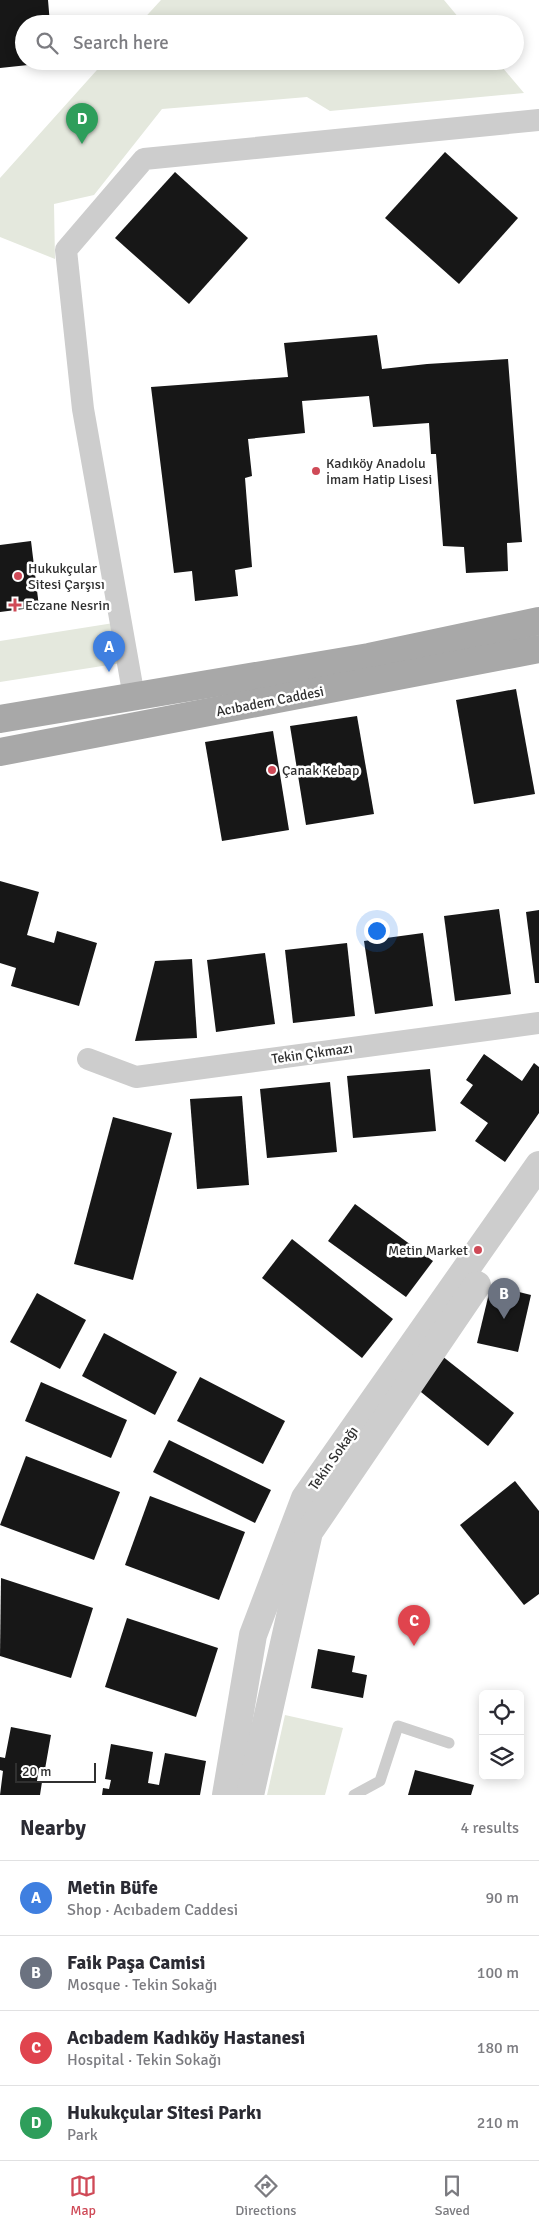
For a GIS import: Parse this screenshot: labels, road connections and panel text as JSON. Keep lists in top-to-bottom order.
{
  "streets": {
    "main road": ["Acıbadem Caddesi"],
    "street": ["Tekin Çıkmazı", "Tekin Sokağı"]
  },
  "places": {
    "other": [
      "Kadıköy Anadolu İmam Hatip Lisesi",
      "Hukukçular Sitesi Çarşısı",
      "Çanak Kebap",
      "Metin Market"
    ],
    "health": ["Eczane Nesrin"]
  },
  "scale_bar": "20 m",
  "page": {
    "search": "Search here",
    "pins": [
      "D",
      "A",
      "B",
      "C"
    ],
    "scale": "20 m",
    "heading": ["Nearby", "4 results"],
    "list": [
      {
        "mark": "A",
        "name": "Metin Büfe",
        "note": "Shop · Acıbadem Caddesi",
        "value": "90 m"
      },
      {
        "mark": "B",
        "name": "Faik Paşa Camisi",
        "note": "Mosque · Tekin Sokağı",
        "value": "100 m"
      },
      {
        "mark": "C",
        "name": "Acıbadem Kadıköy Hastanesi",
        "note": "Hospital · Tekin Sokağı",
        "value": "180 m"
      },
      {
        "mark": "D",
        "name": "Hukukçular Sitesi Parkı",
        "note": "Park",
        "value": "210 m"
      }
    ],
    "nav": ["Map", "Directions", "Saved"]
  }
}
